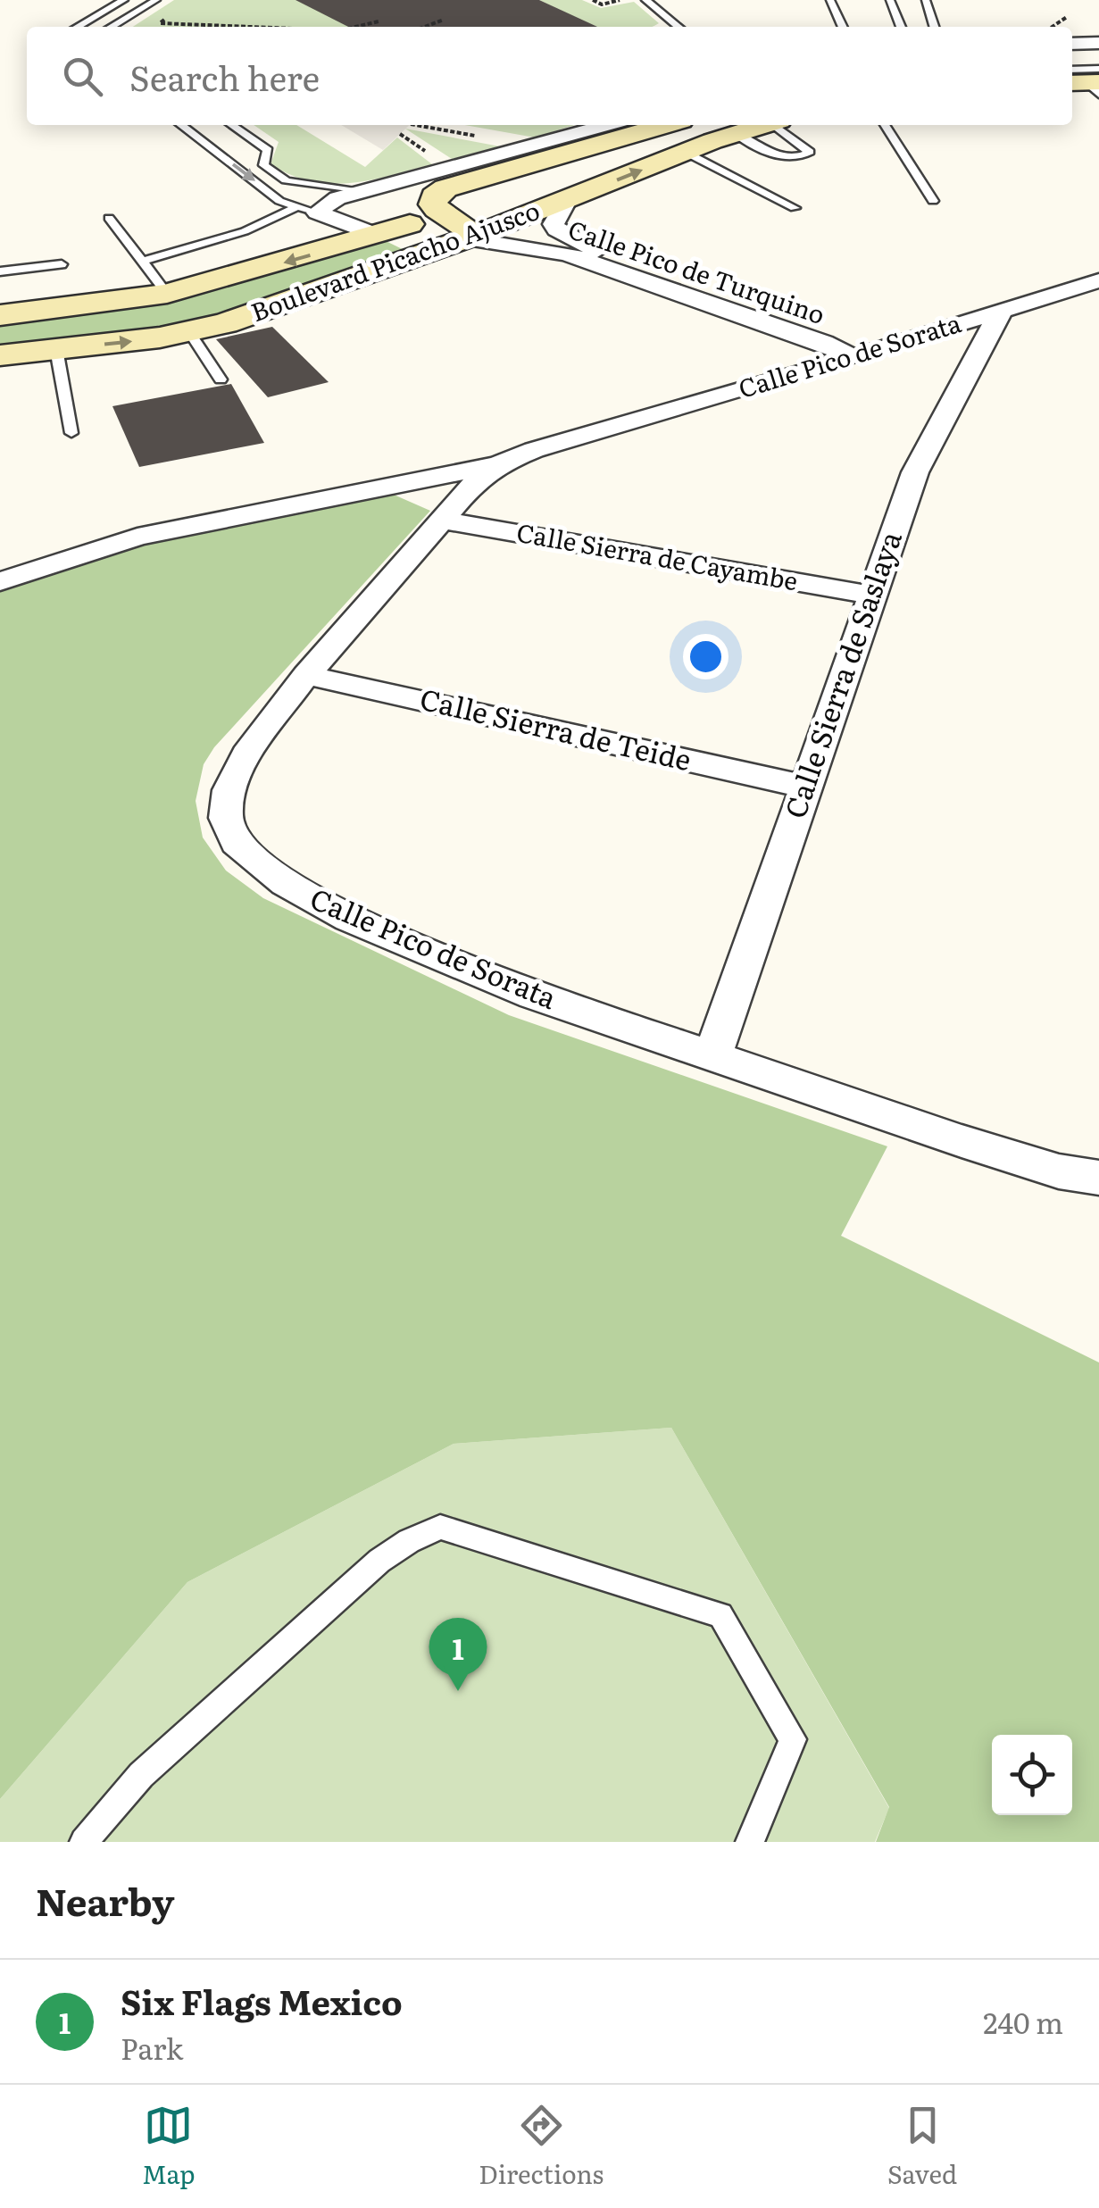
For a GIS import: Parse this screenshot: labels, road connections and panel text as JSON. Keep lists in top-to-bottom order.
{
  "streets": {
    "main road": ["Boulevard Picacho Ajusco"],
    "street": [
      "Calle Pico de Turquino",
      "Calle Pico de Sorata",
      "Calle Sierra de Cayambe",
      "Calle Sierra de Saslaya",
      "Calle Sierra de Teide"
    ]
  },
  "crossings": [
    ["Boulevard Picacho Ajusco", "Calle Pico de Turquino"],
    ["Calle Pico de Turquino", "Calle Pico de Sorata"],
    ["Calle Pico de Sorata", "Calle Sierra de Cayambe"],
    ["Calle Pico de Sorata", "Calle Sierra de Saslaya"],
    ["Calle Pico de Sorata", "Calle Sierra de Teide"],
    ["Calle Sierra de Cayambe", "Calle Sierra de Saslaya"],
    ["Calle Sierra de Saslaya", "Calle Sierra de Teide"]
  ],
  "page": {
    "search": "Search here",
    "pins": "1",
    "heading": "Nearby",
    "list": [
      {
        "mark": "1",
        "name": "Six Flags Mexico",
        "note": "Park",
        "value": "240 m"
      }
    ],
    "nav": ["Map", "Directions", "Saved"]
  }
}
